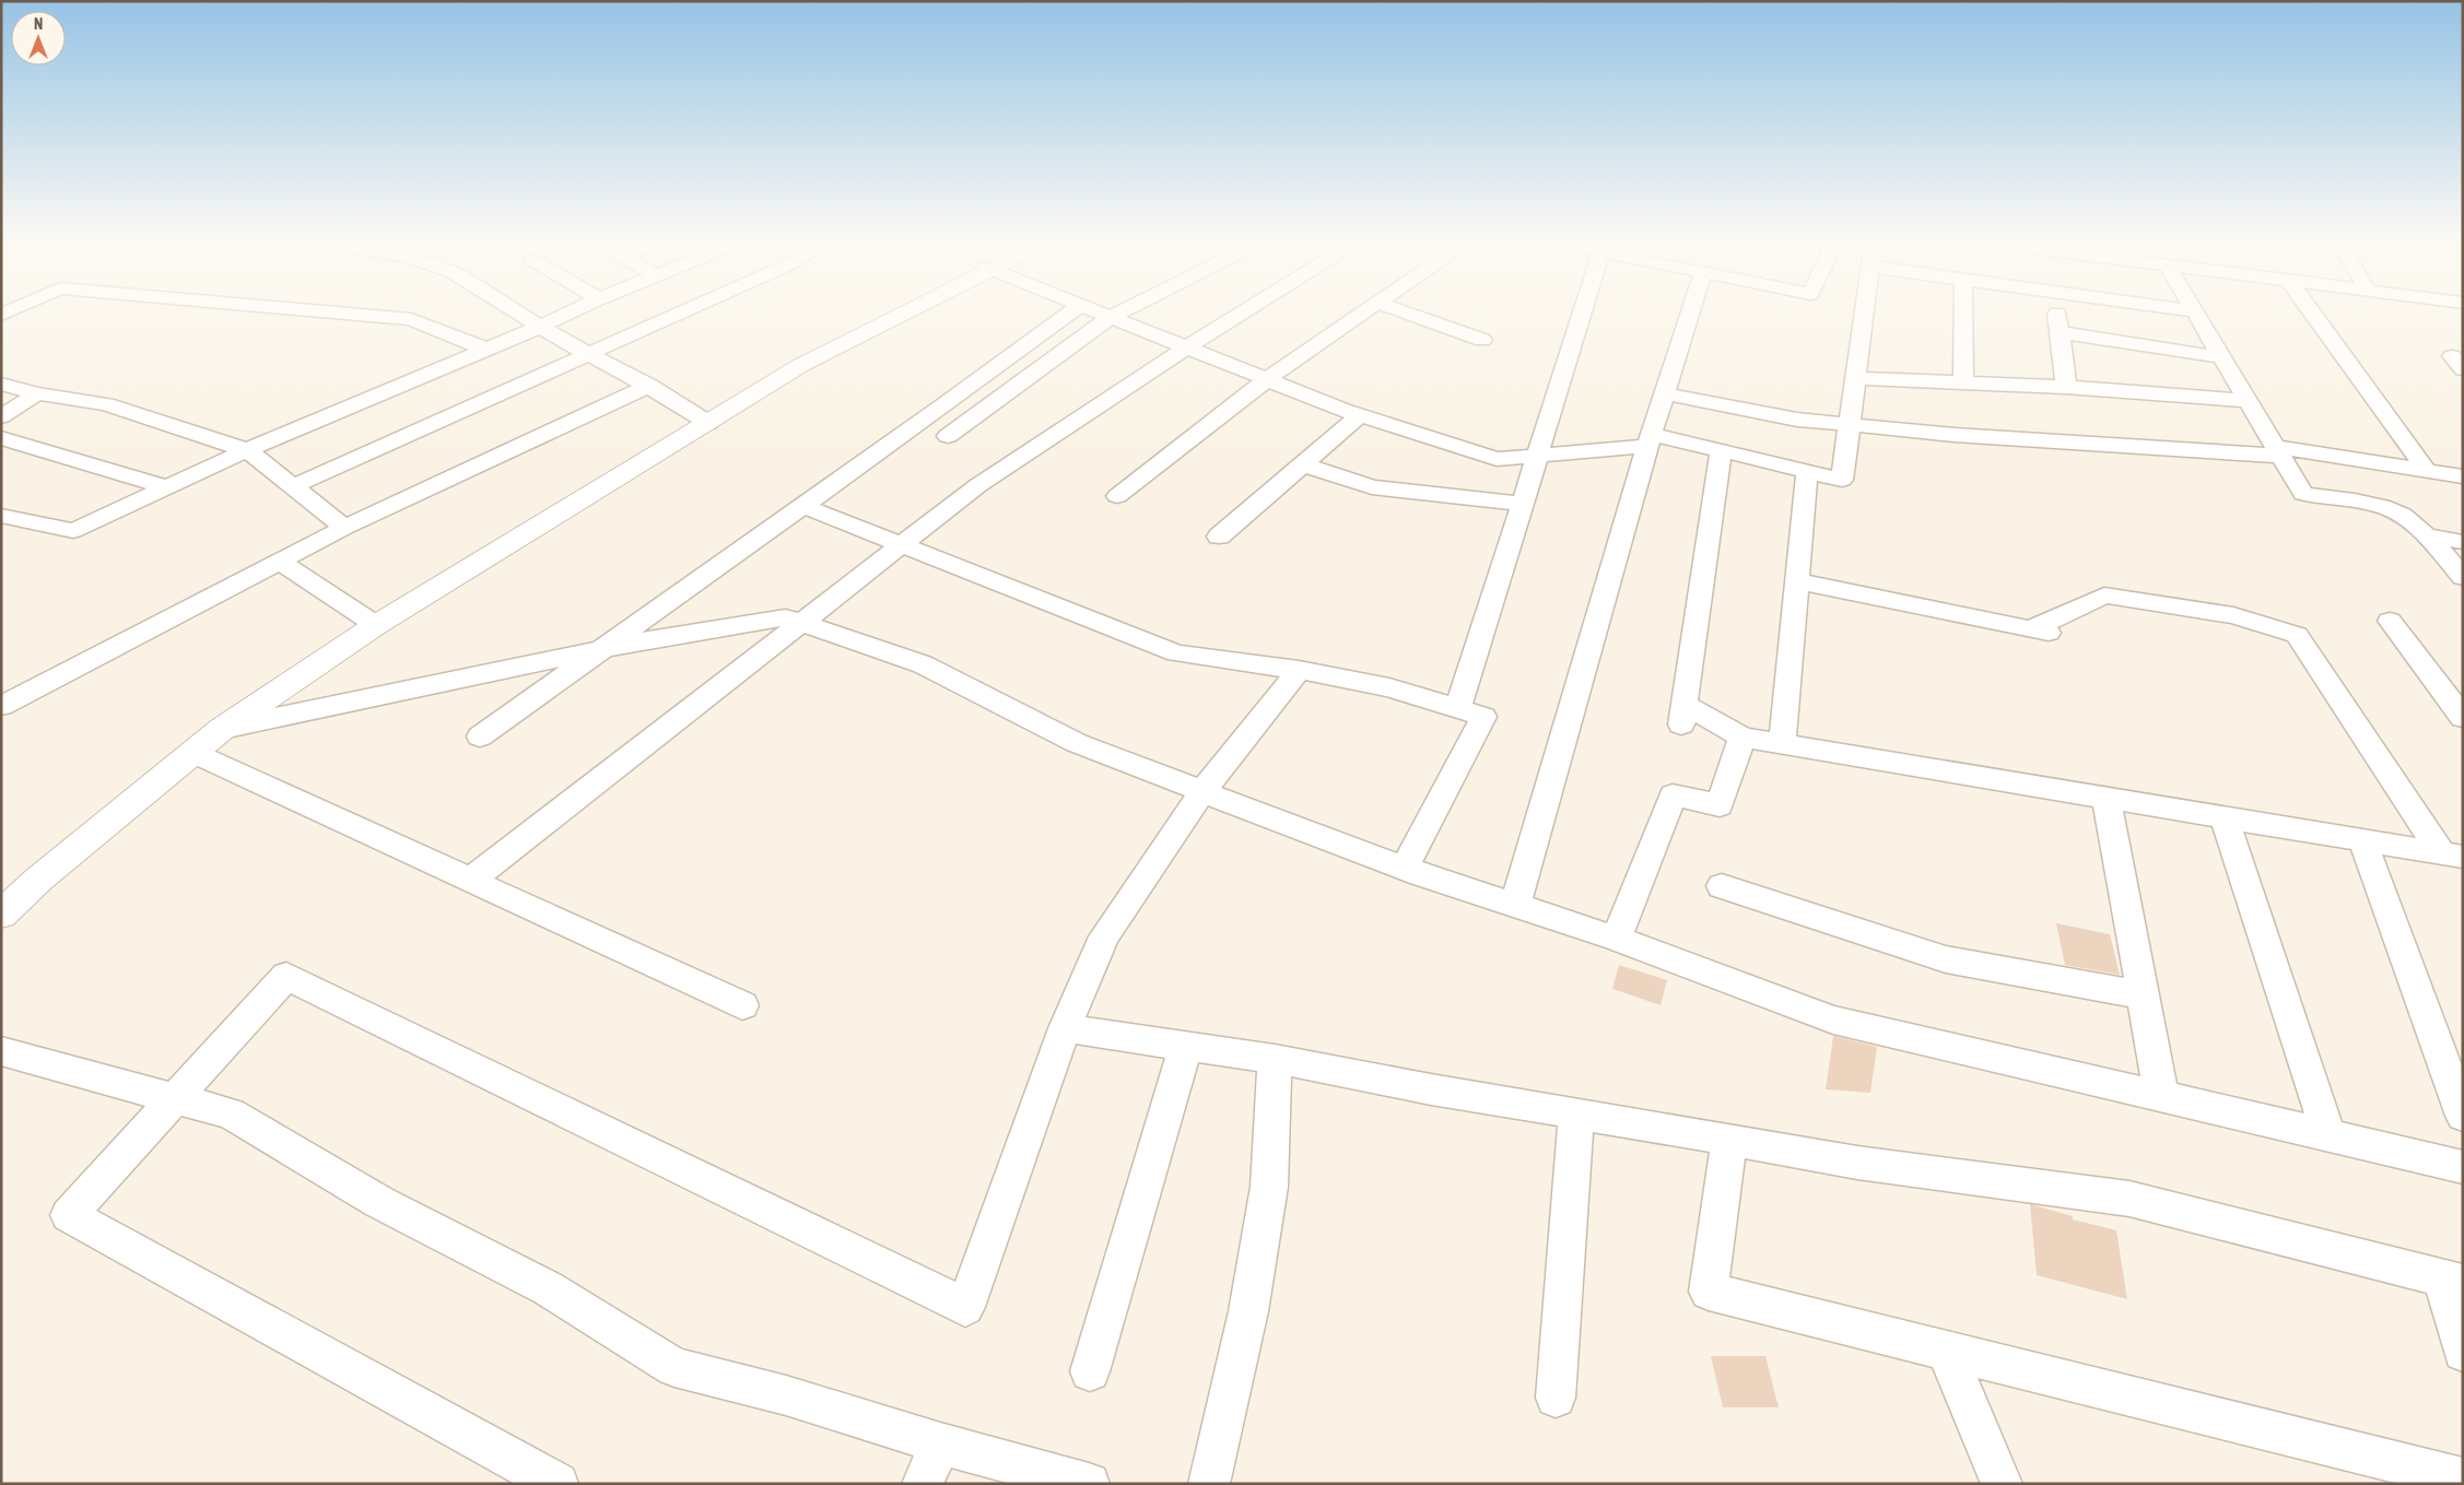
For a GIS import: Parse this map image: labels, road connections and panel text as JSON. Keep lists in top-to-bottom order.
{
  "north": "top"
}
